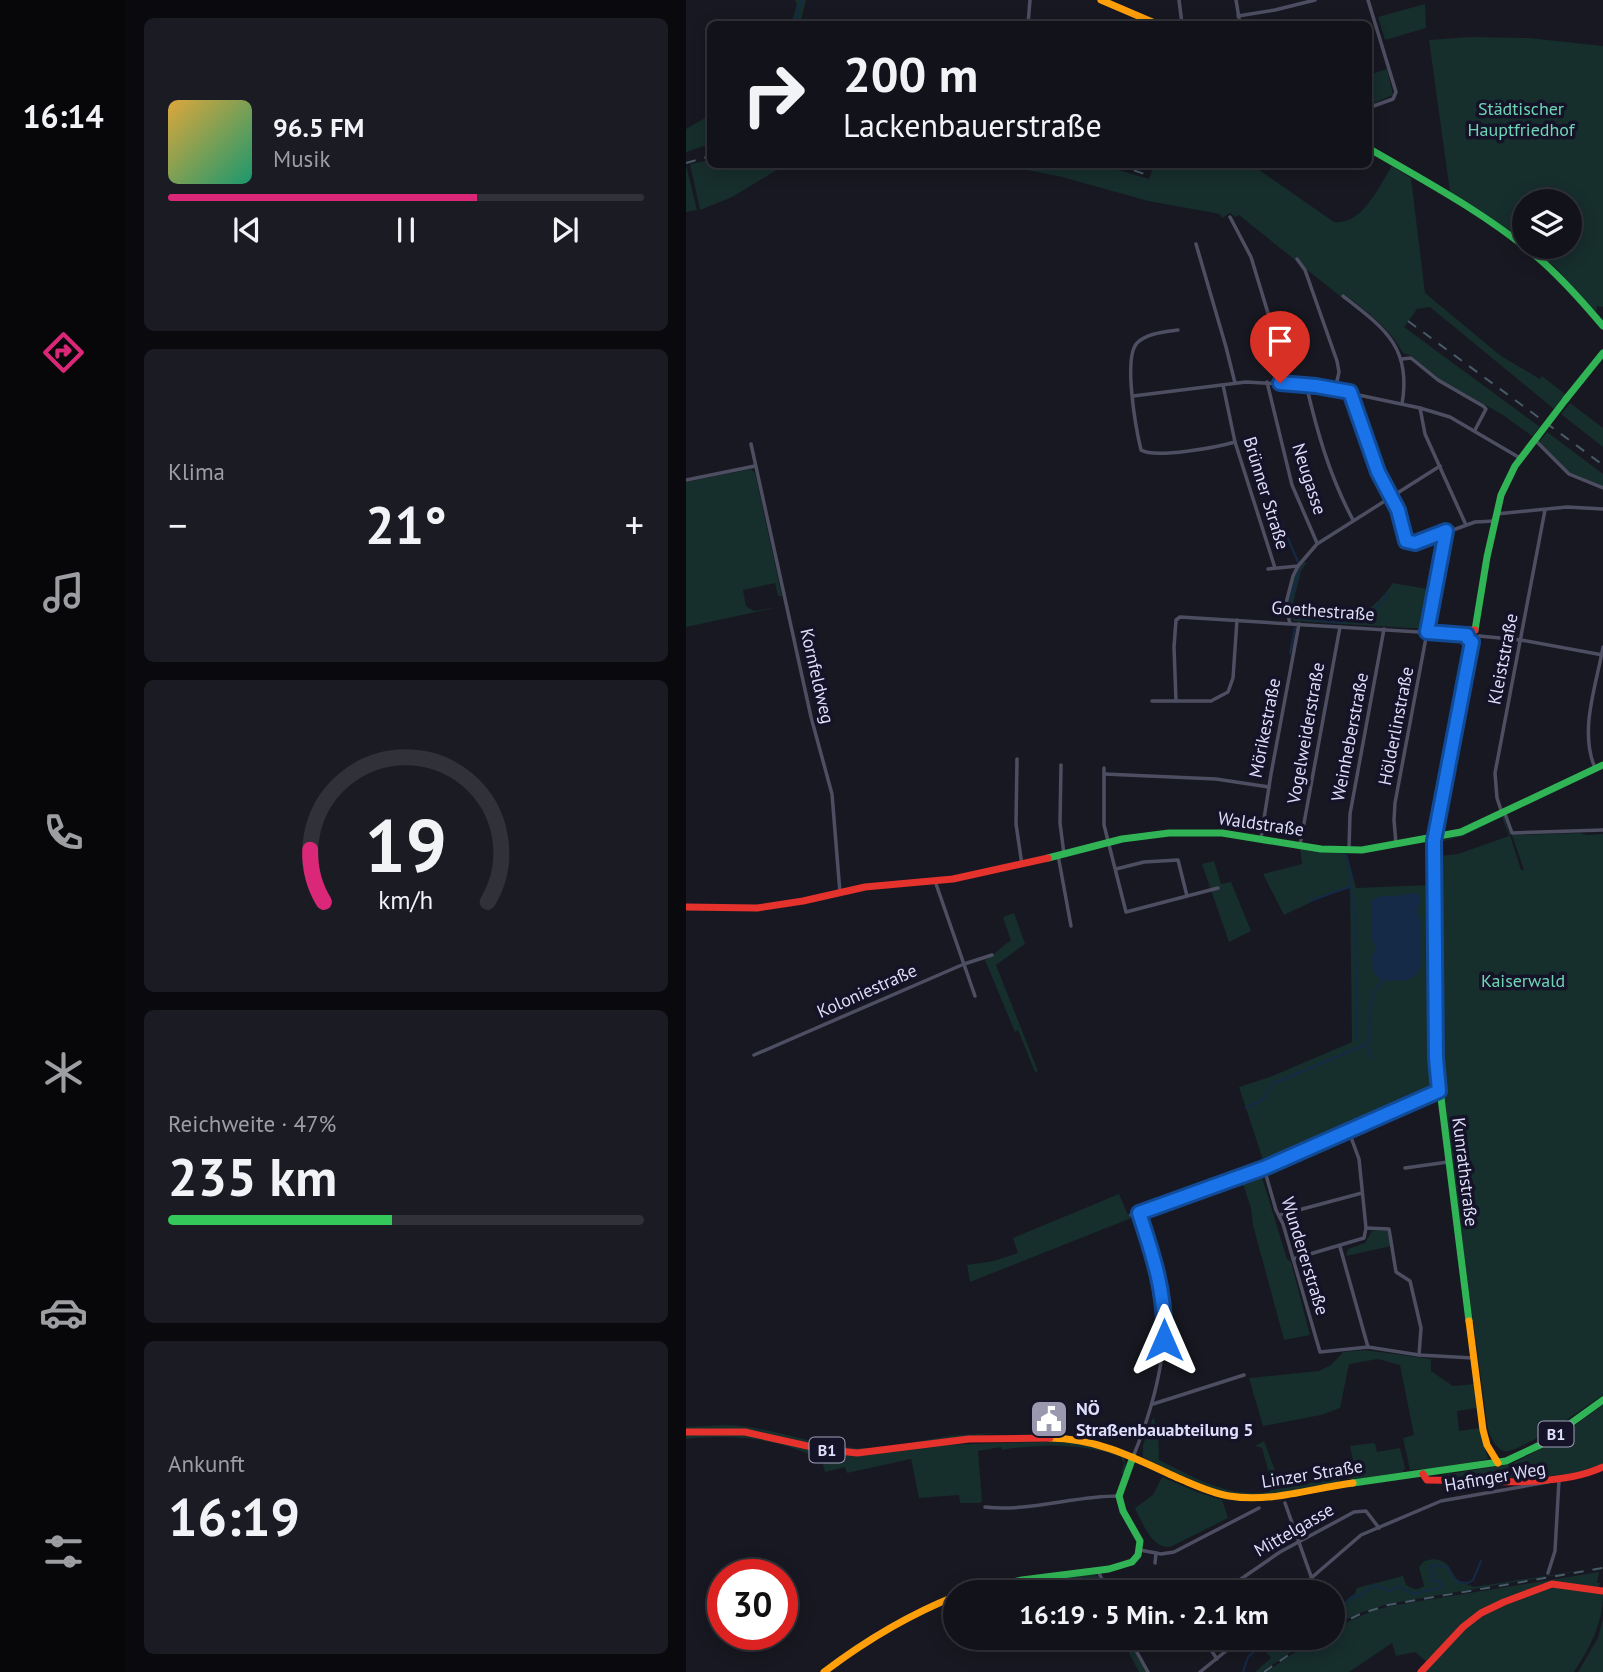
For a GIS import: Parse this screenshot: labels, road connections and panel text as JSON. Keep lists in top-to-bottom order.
{
  "streets": {
    "street": [
      "Neugasse",
      "Brünner Straße",
      "Goethestraße",
      "Kleiststraße",
      "Kornfeldweg",
      "Hölderlinstraße",
      "Mörikestraße",
      "Vogelweiderstraße",
      "Weinheberstraße",
      "Waldstraße",
      "Koloniestraße",
      "Kunrathstraße",
      "Wundererstraße",
      "B1",
      "Linzer Straße",
      "Hafinger Weg",
      "Mittelgasse"
    ]
  },
  "crossings": [
    ["Goethestraße", "Kleiststraße"],
    ["Goethestraße", "Hölderlinstraße"],
    ["Goethestraße", "Mörikestraße"],
    ["Goethestraße", "Vogelweiderstraße"],
    ["Goethestraße", "Weinheberstraße"],
    ["Goethestraße", "Kunrathstraße"],
    ["Kleiststraße", "Waldstraße"],
    ["Kornfeldweg", "Waldstraße"],
    ["Hölderlinstraße", "Waldstraße"],
    ["Mörikestraße", "Waldstraße"],
    ["Vogelweiderstraße", "Waldstraße"],
    ["Weinheberstraße", "Waldstraße"],
    ["Waldstraße", "Kunrathstraße"],
    ["Kunrathstraße", "Linzer Straße"],
    ["Hafinger Weg", "Mittelgasse"]
  ],
  "parks": ["Städtischer Hauptfriedhof", "Kaiserwald"],
  "places": {
    "public building": ["NÖ Straßenbauabteilung 5"]
  },
  "page": {
    "tabs": "16:14",
    "turn": ["200 m", "Lackenbauerstraße"],
    "song": ["96.5 FM", "Musik"],
    "tile": [
      "Klima",
      ["Reichweite · 47%", "235 km"],
      ["Ankunft", "16:19"]
    ],
    "heat": ["−", "21°", "+"],
    "limit": "30",
    "trip": "16:19 · 5 Min. · 2.1 km",
    "gauge": ["19", "km/h"]
  }
}
